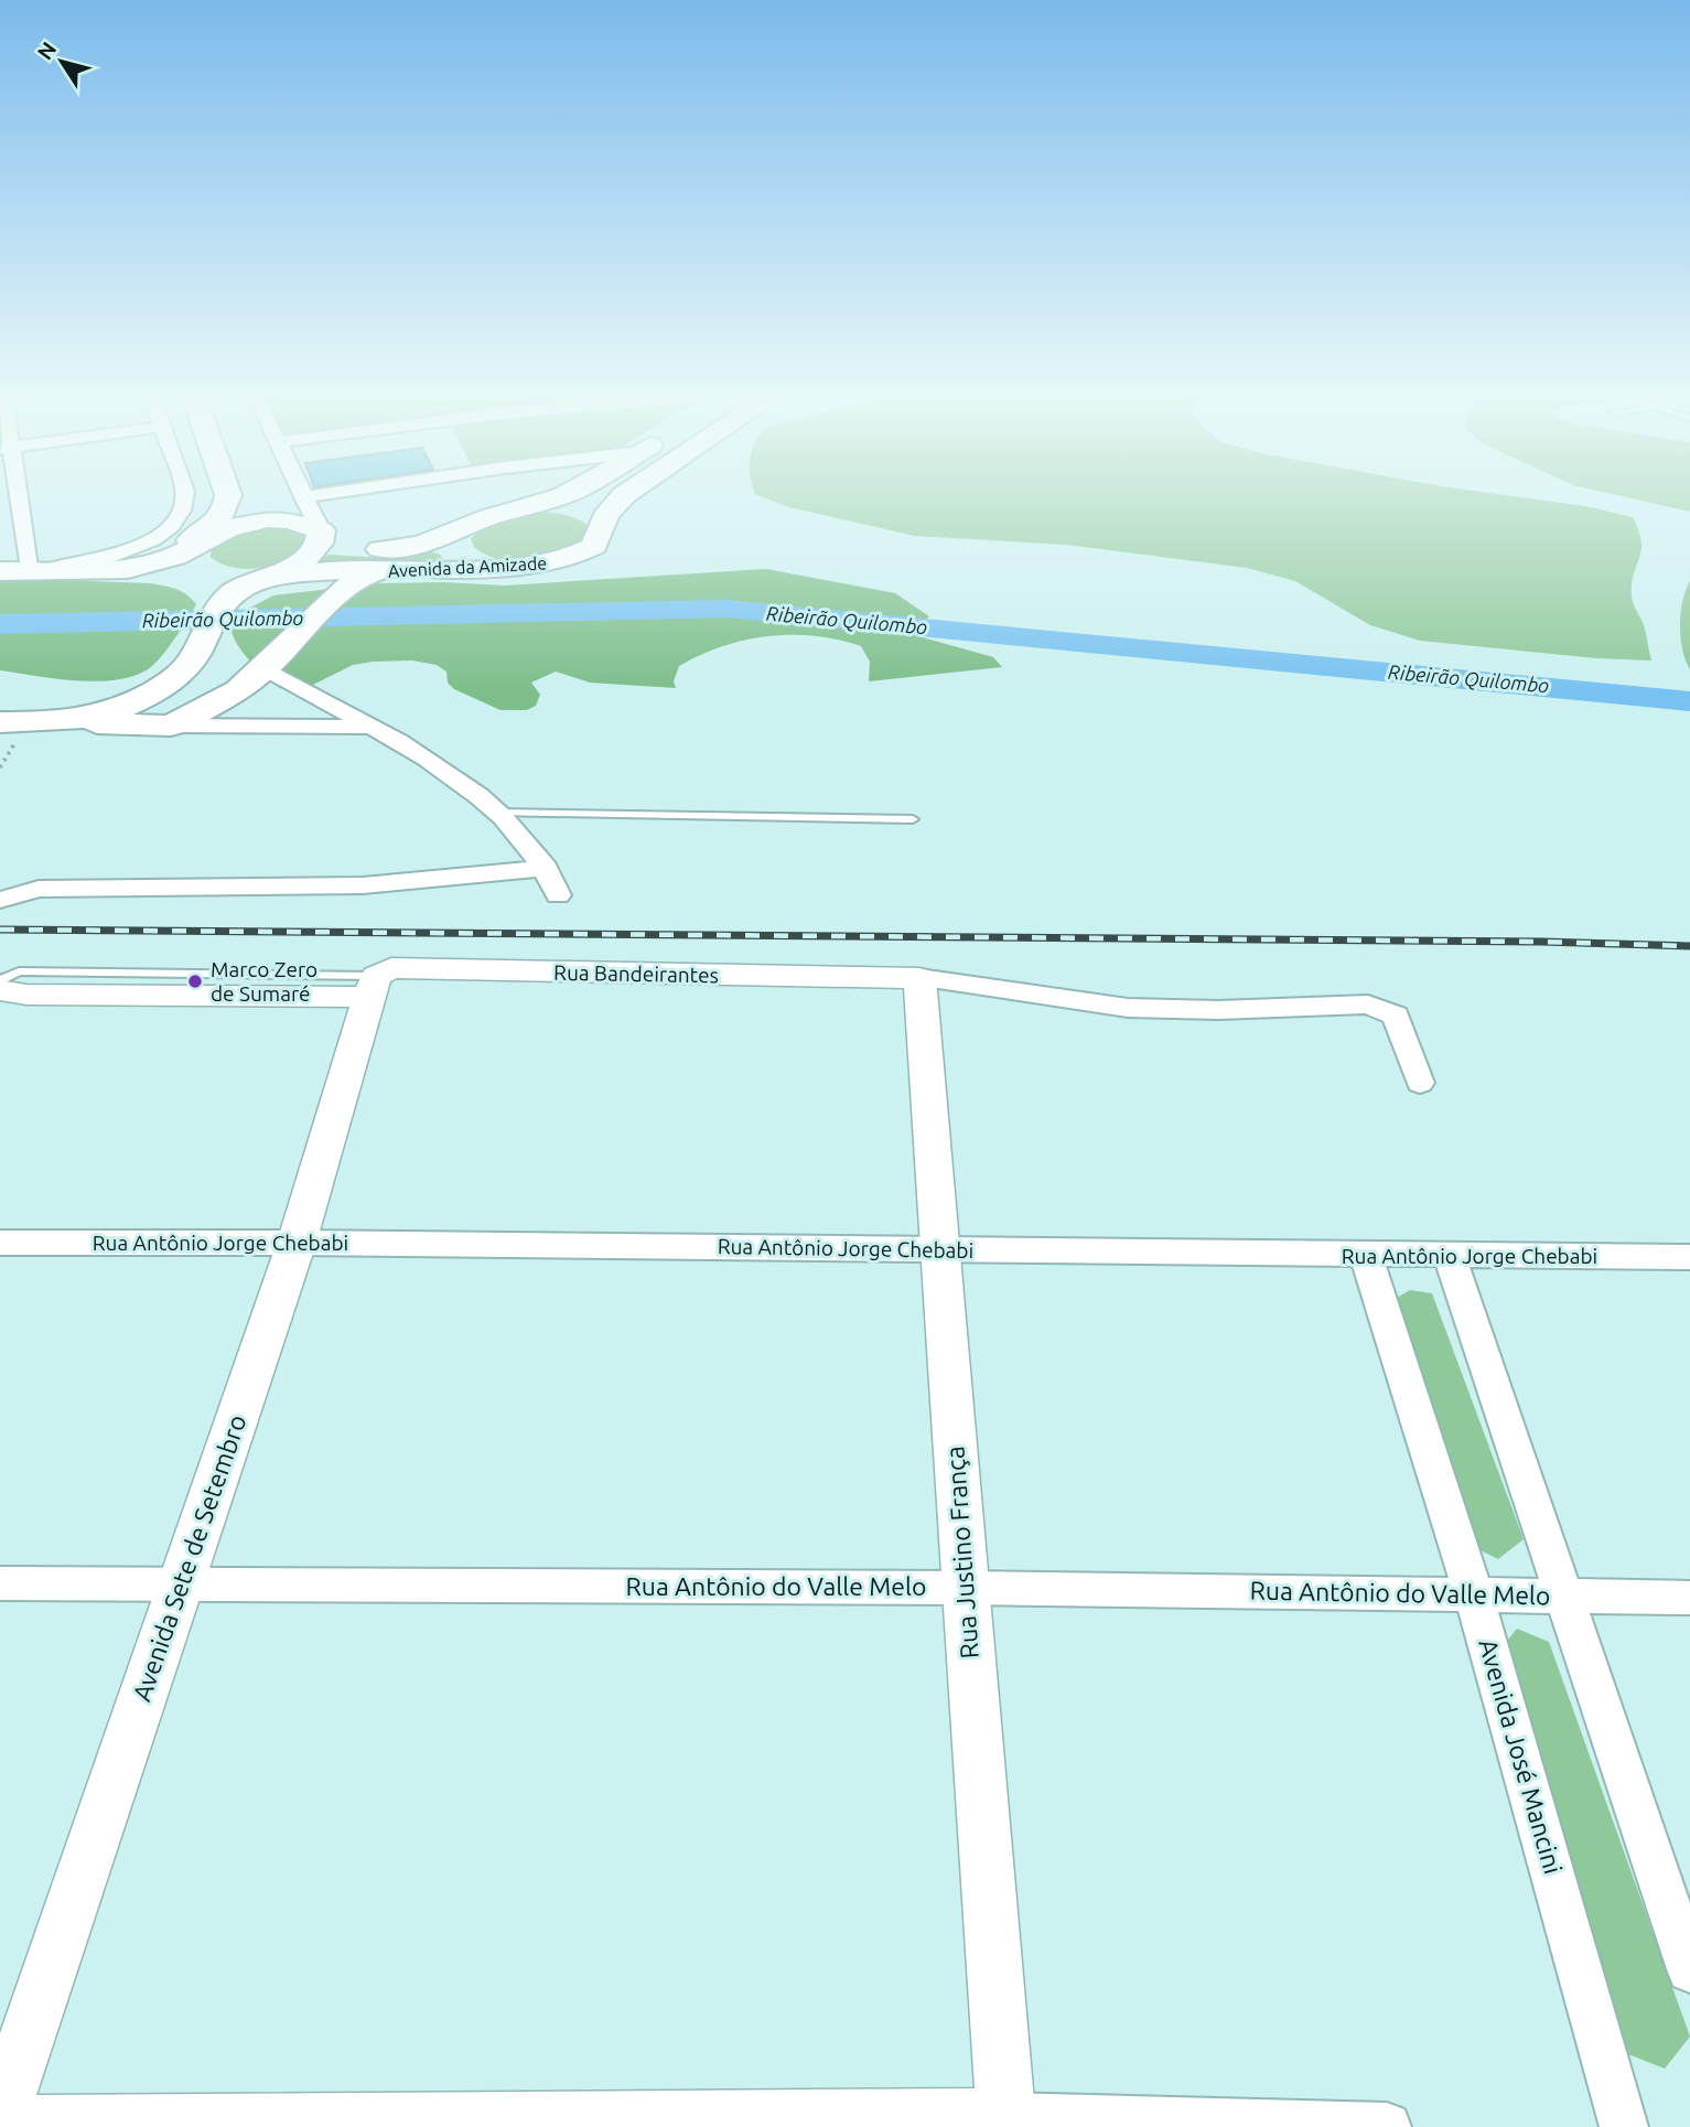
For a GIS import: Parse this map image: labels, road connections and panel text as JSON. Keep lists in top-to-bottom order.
{
  "streets": {
    "main road": ["Avenida da Amizade"],
    "street": [
      "Rua Bandeirantes",
      "Rua Antônio Jorge Chebabi",
      "Rua Justino França",
      "Avenida Sete de Setembro",
      "Rua Antônio do Valle Melo",
      "Avenida José Mancini"
    ]
  },
  "crossings": [
    ["Rua Bandeirantes", "Rua Justino França"],
    ["Rua Bandeirantes", "Avenida Sete de Setembro"],
    ["Rua Antônio Jorge Chebabi", "Rua Justino França"],
    ["Rua Antônio Jorge Chebabi", "Avenida Sete de Setembro"],
    ["Rua Antônio Jorge Chebabi", "Avenida José Mancini"],
    ["Rua Justino França", "Rua Antônio do Valle Melo"],
    ["Avenida Sete de Setembro", "Rua Antônio do Valle Melo"],
    ["Rua Antônio do Valle Melo", "Avenida José Mancini"]
  ],
  "water": ["Ribeirão Quilombo"],
  "places": ["Marco Zero de Sumaré"],
  "north": "top left"
}
